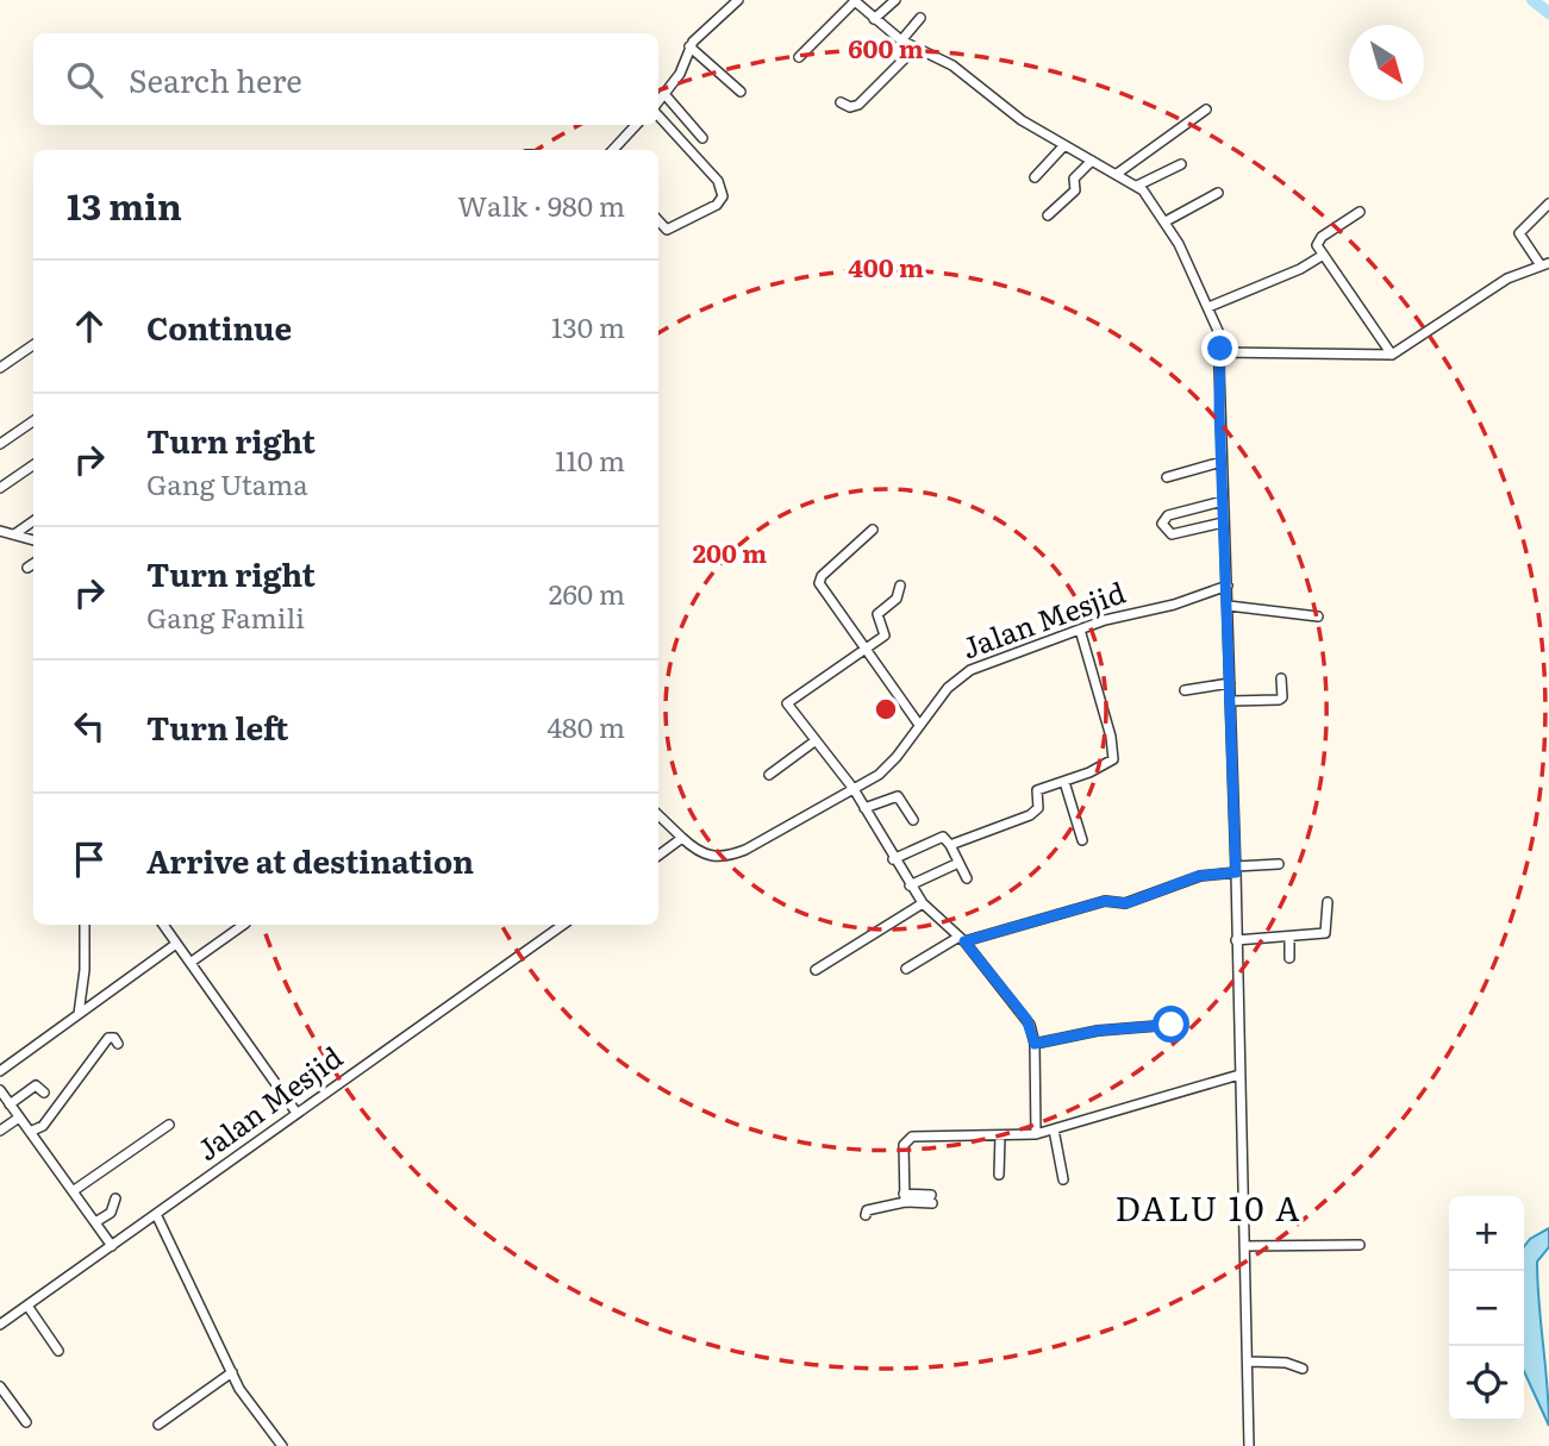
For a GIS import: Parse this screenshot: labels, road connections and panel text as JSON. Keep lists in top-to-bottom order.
{
  "streets": {
    "street": ["Jalan Mesjid"]
  },
  "districts": ["DALU 10 A"],
  "north": "bottom right",
  "page": {
    "search": "Search here",
    "heading": ["13 min", "Walk · 980 m"],
    "list": [
      ["Continue", "130 m"],
      ["Turn right", "Gang Utama", "110 m"],
      ["Turn right", "Gang Famili", "260 m"],
      ["Turn left", "480 m"],
      "Arrive at destination"
    ],
    "map_buttons": ["+", "−"]
  },
  "rings": ["600 m", "400 m", "200 m"]
}
